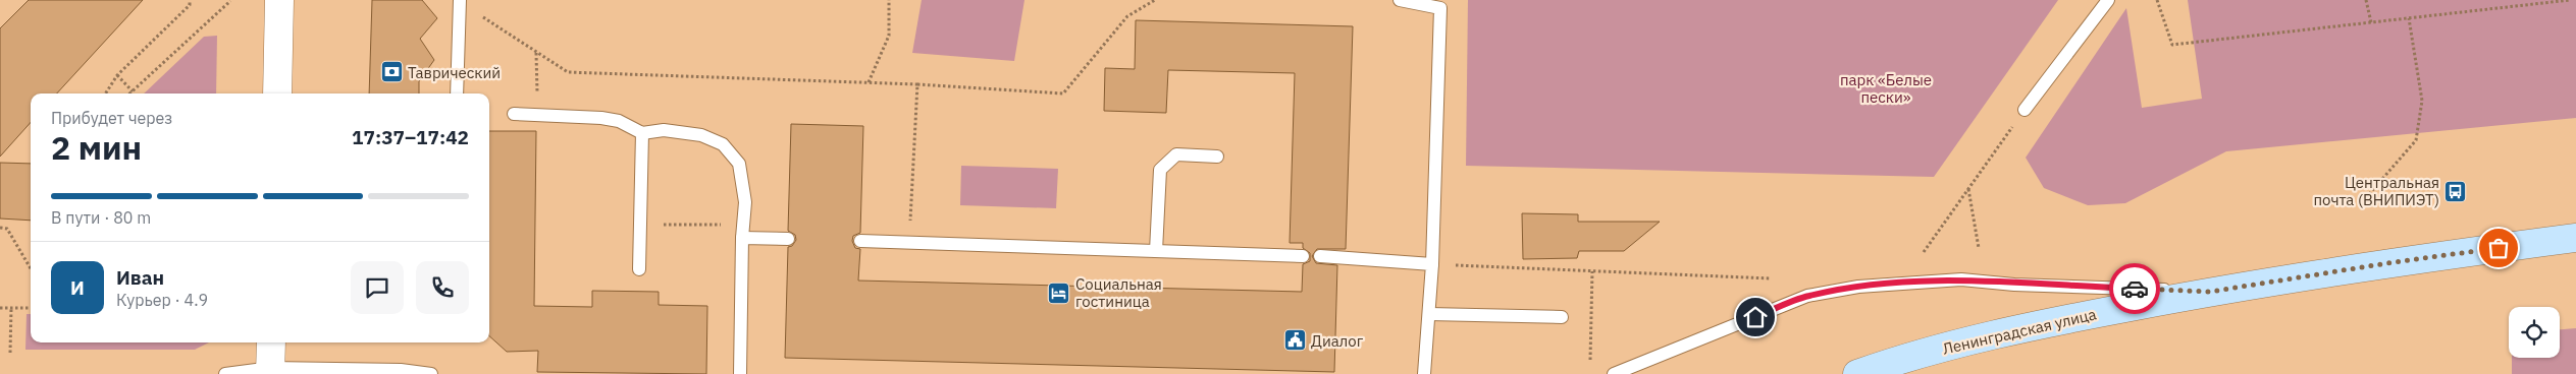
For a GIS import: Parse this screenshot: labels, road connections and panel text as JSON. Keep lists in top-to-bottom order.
{
  "streets": {
    "main road": ["Ленинградская улица"]
  },
  "parks": ["парк «Белые пески»"],
  "places": {
    "bank": ["Таврический"],
    "bus stop": ["Центральная почта (ВНИПИЭТ)"],
    "hotel": ["Социальная гостиница"],
    "public building": ["Диалог"]
  },
  "page": {
    "heading": ["2 мин", "Прибудет через", "17:37–17:42"],
    "panel": ["Иван", "Курьер · 4.9"],
    "bar": "В пути · 80 m",
    "round": "И"
  }
}
